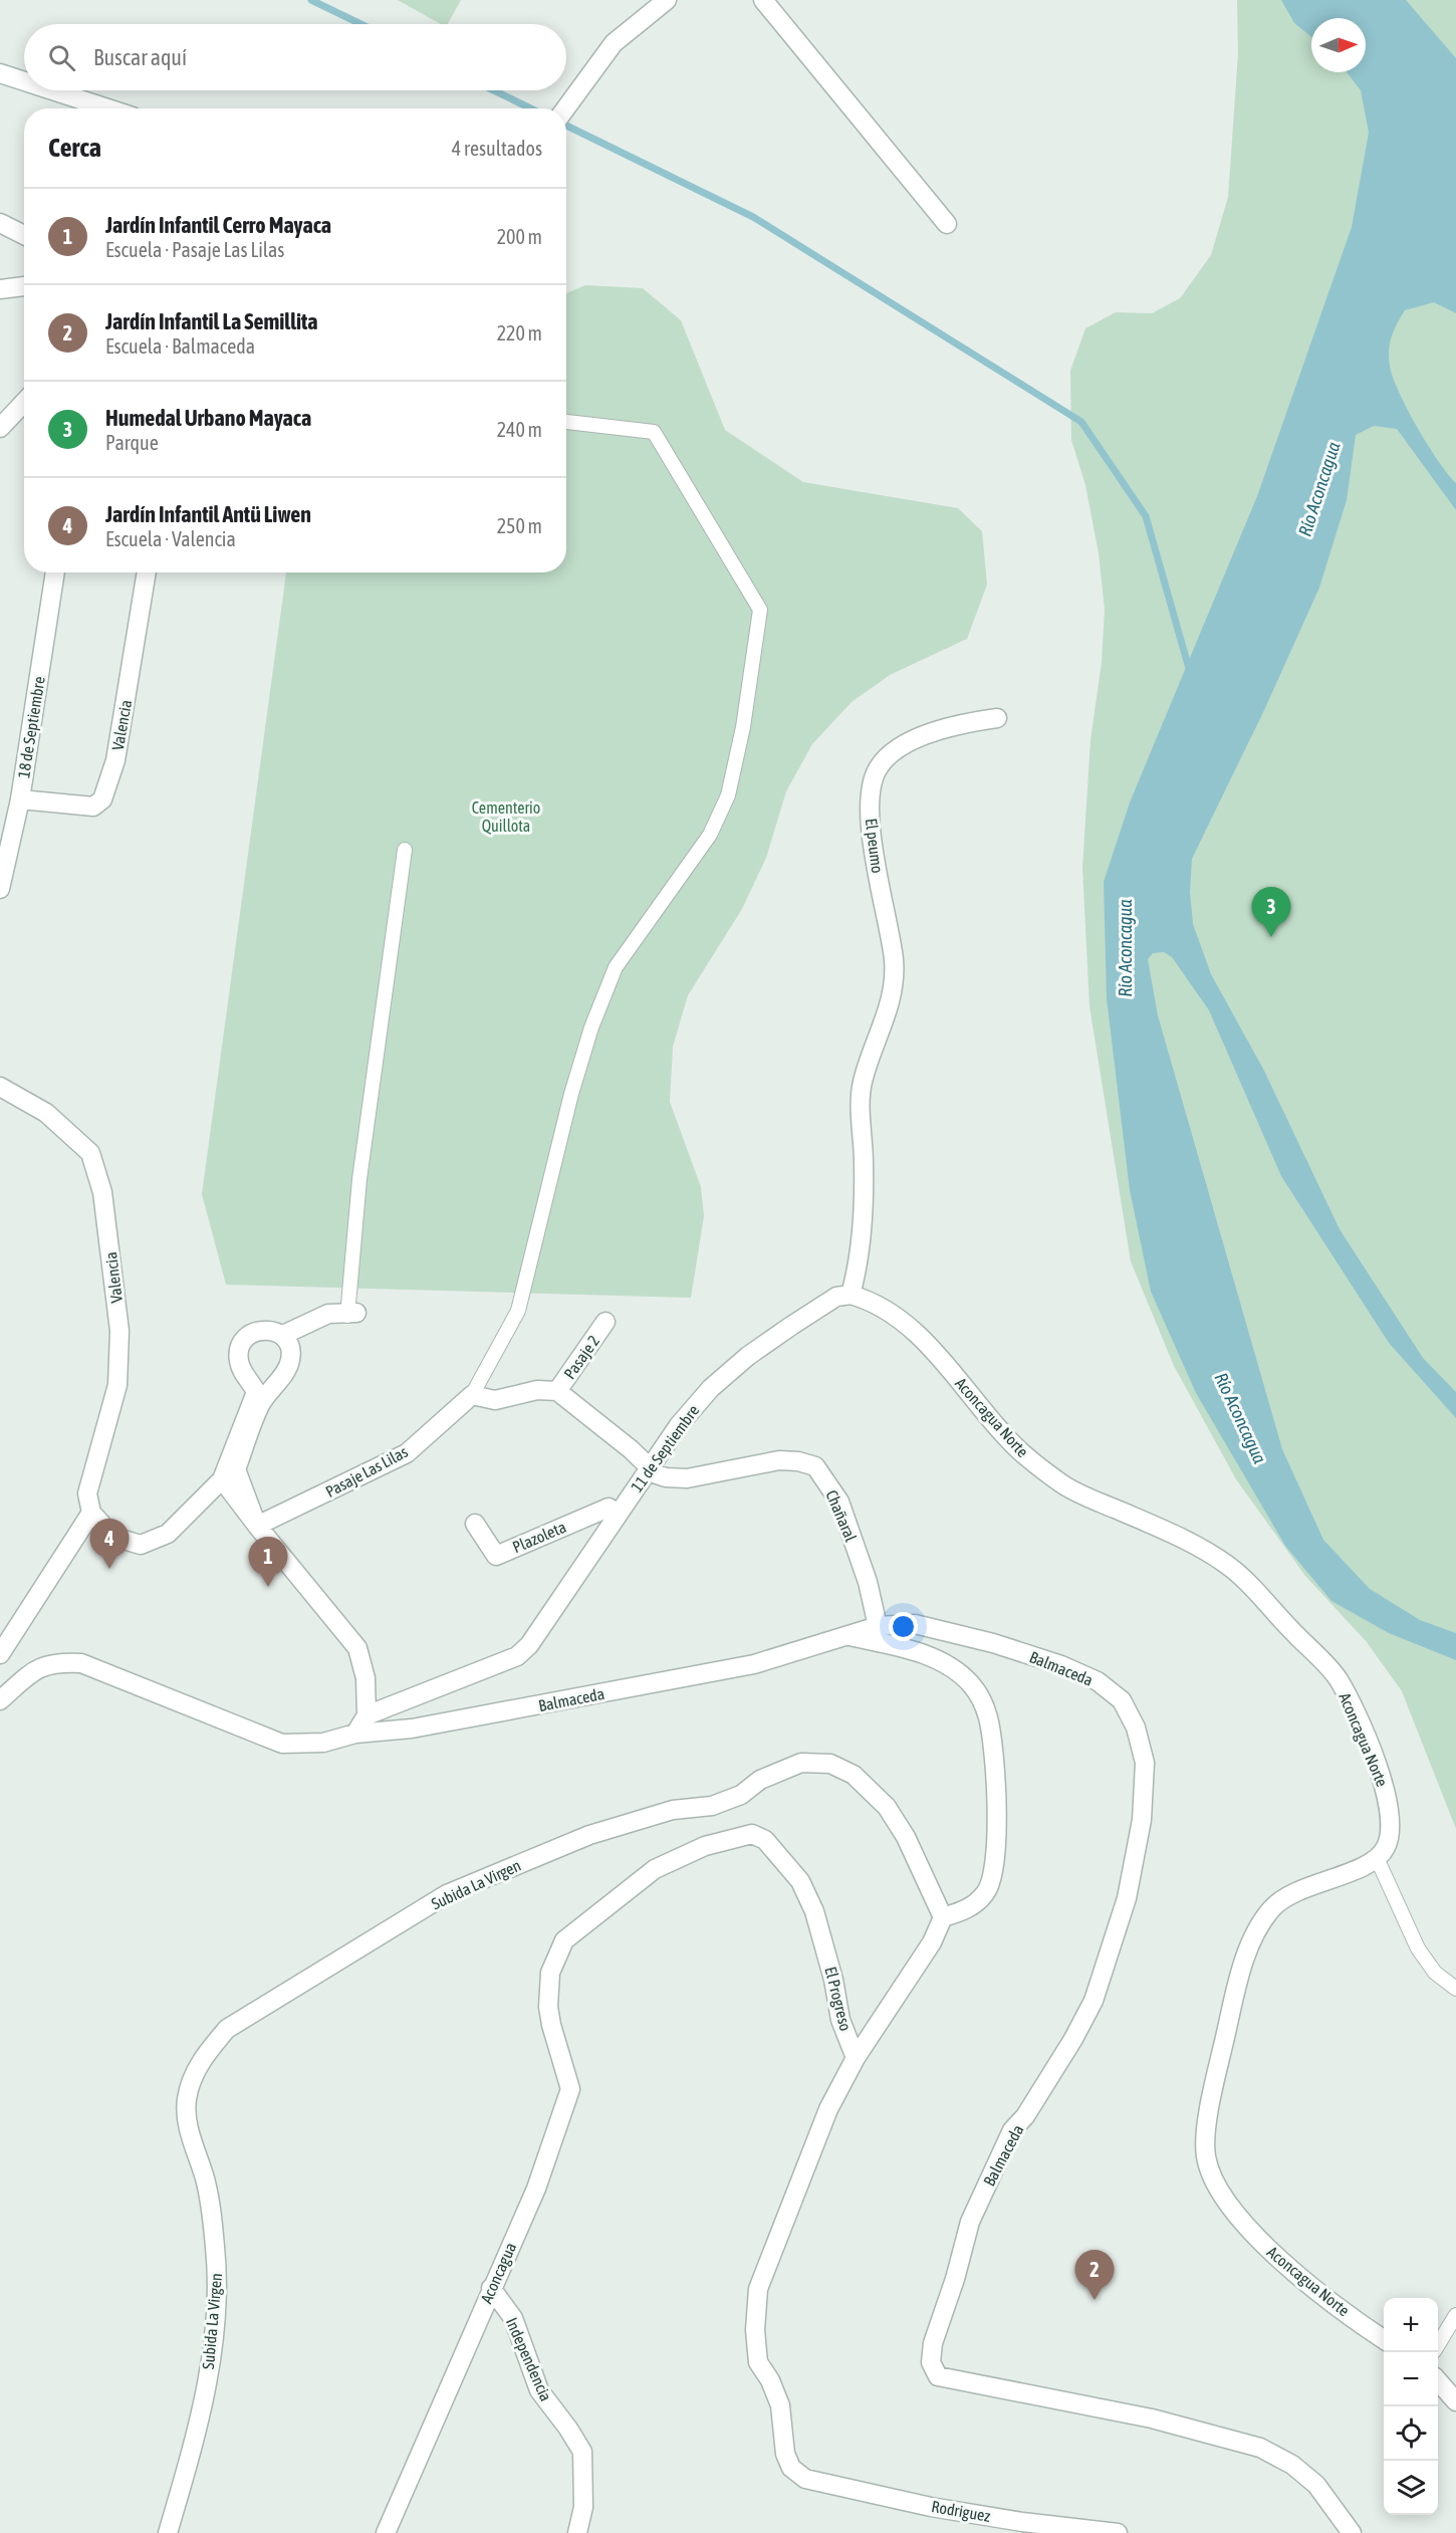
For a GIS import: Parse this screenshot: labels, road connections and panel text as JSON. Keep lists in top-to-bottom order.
{
  "streets": {
    "street": [
      "Valencia",
      "18 de Septiembre",
      "El peumo",
      "Pasaje 2",
      "Aconcagua Norte",
      "11 de Septiembre",
      "Pasaje Las Lilas",
      "Chañaral",
      "Plazoleta",
      "Balmaceda",
      "Subida La Virgen",
      "El Progreso",
      "Aconcagua",
      "Independencia",
      "Rodriguez"
    ]
  },
  "crossings": [
    ["Valencia", "18 de Septiembre"],
    ["El peumo", "Aconcagua Norte"],
    ["El peumo", "11 de Septiembre"],
    ["Aconcagua Norte", "11 de Septiembre"],
    ["11 de Septiembre", "Chañaral"],
    ["11 de Septiembre", "Plazoleta"],
    ["Chañaral", "Balmaceda"],
    ["El Progreso", "Aconcagua"],
    ["El Progreso", "Rodriguez"],
    ["Aconcagua", "Independencia"]
  ],
  "water": ["Río Aconcagua"],
  "parks": ["Cementerio Quillota"],
  "north": "right",
  "page": {
    "search": "Buscar aquí",
    "heading": ["Cerca", "4 resultados"],
    "list": [
      {
        "mark": "1",
        "name": "Jardín Infantil Cerro Mayaca",
        "note": "Escuela · Pasaje Las Lilas",
        "value": "200 m"
      },
      {
        "mark": "2",
        "name": "Jardín Infantil La Semillita",
        "note": "Escuela · Balmaceda",
        "value": "220 m"
      },
      {
        "mark": "3",
        "name": "Humedal Urbano Mayaca",
        "note": "Parque",
        "value": "240 m"
      },
      {
        "mark": "4",
        "name": "Jardín Infantil Antü Liwen",
        "note": "Escuela · Valencia",
        "value": "250 m"
      }
    ],
    "pins": [
      "3",
      "4",
      "1",
      "2"
    ],
    "map_buttons": ["+", "−"]
  }
}
